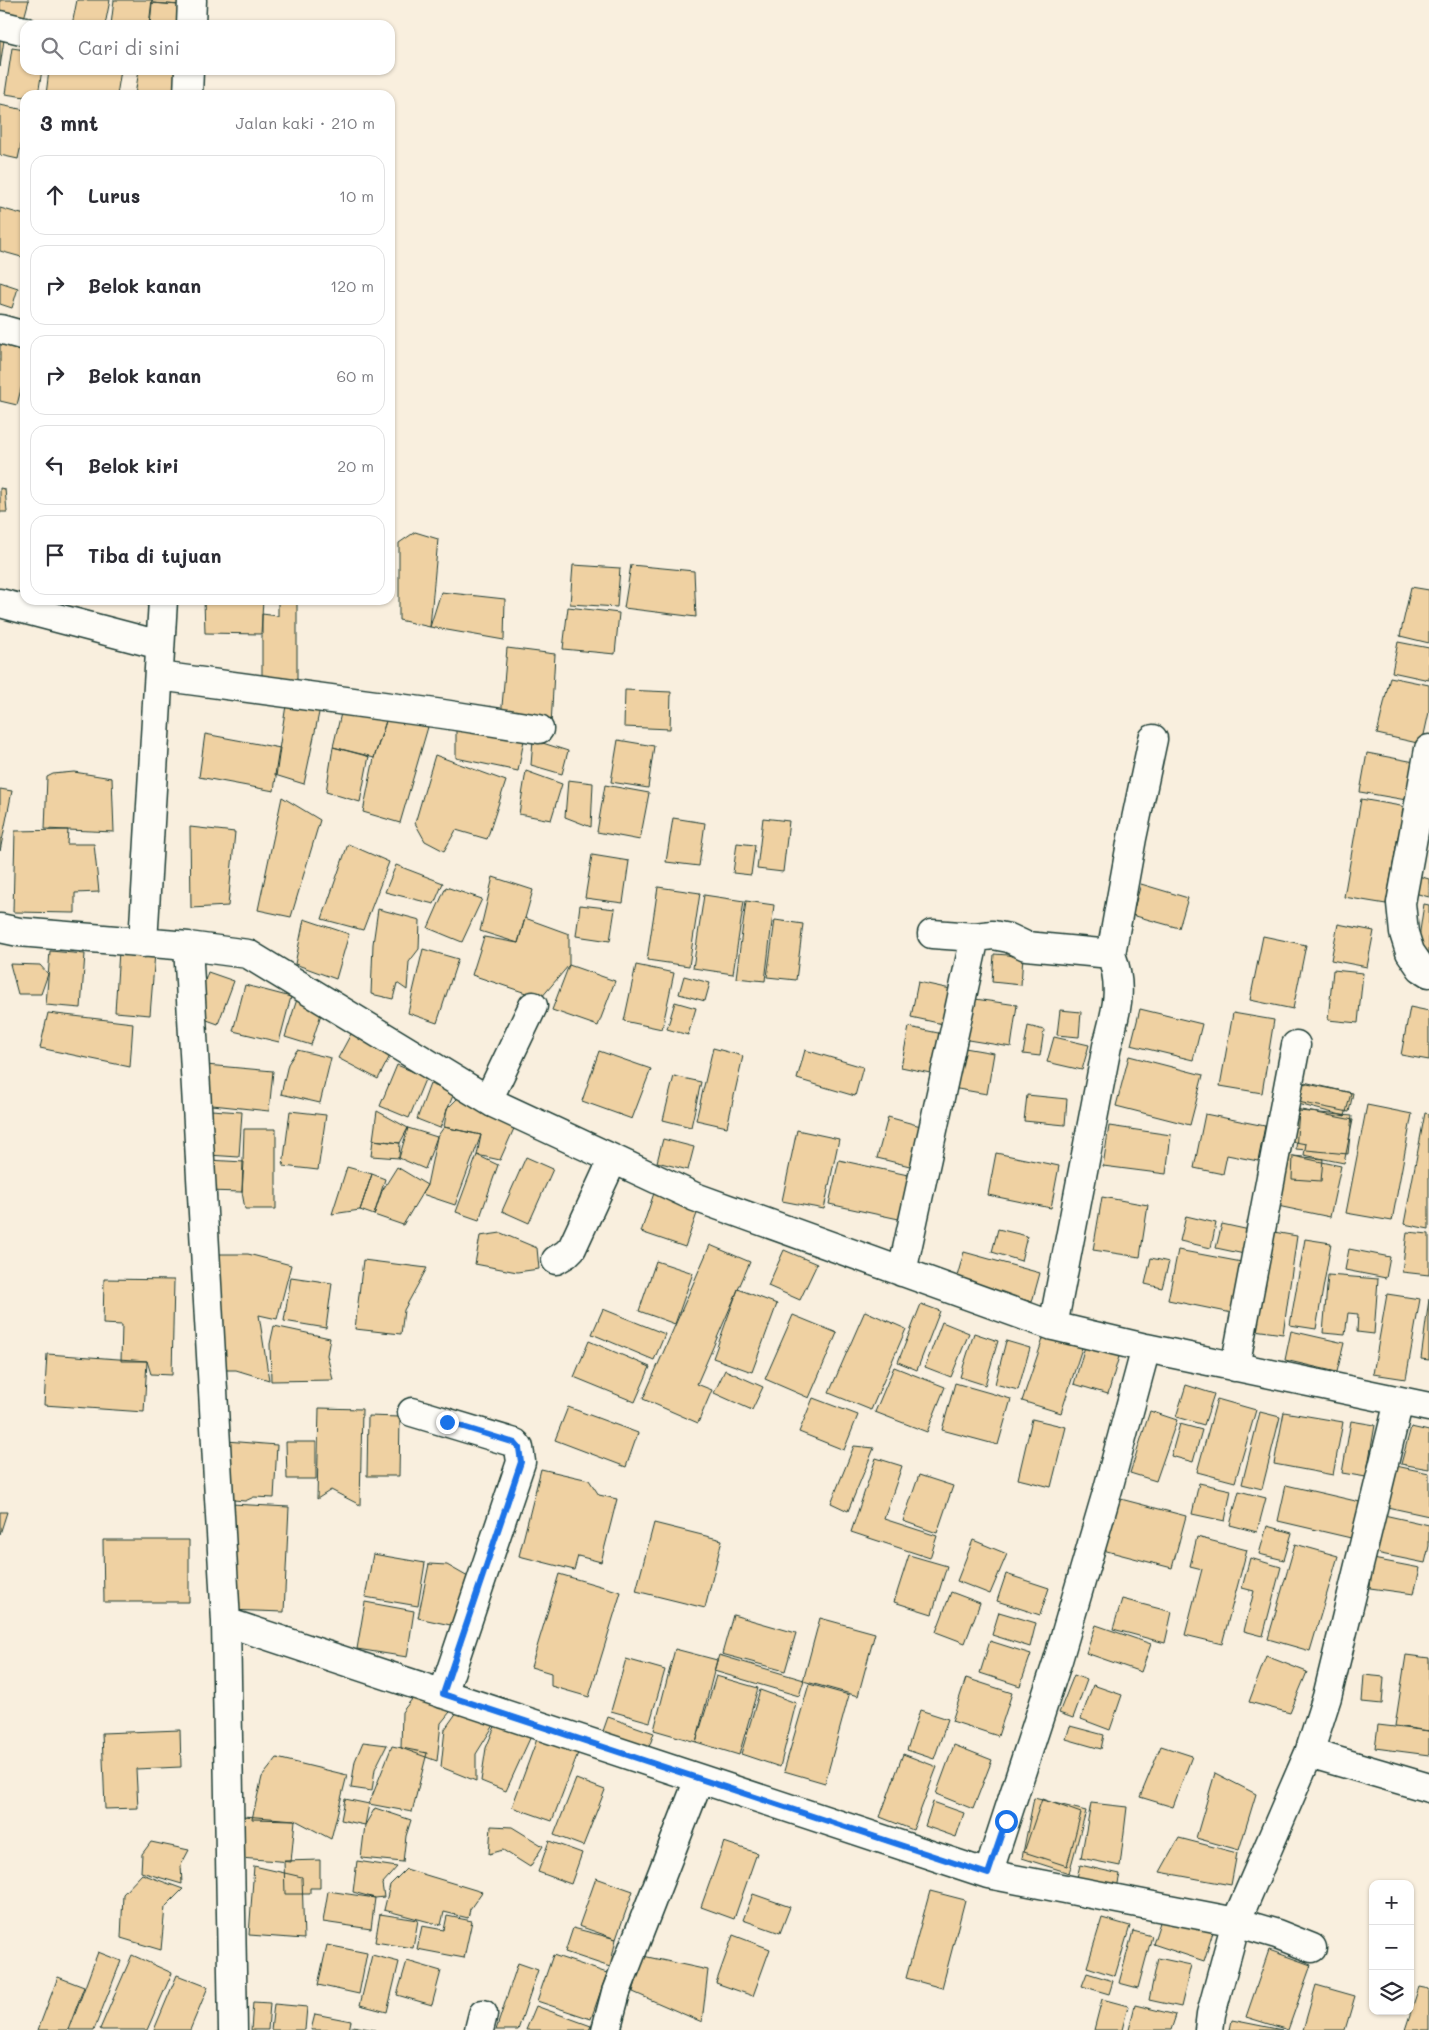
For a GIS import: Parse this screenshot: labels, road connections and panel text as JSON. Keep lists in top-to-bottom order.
{
  "page": {
    "search": "Cari di sini",
    "heading": ["3 mnt", "Jalan kaki · 210 m"],
    "list": [
      ["Lurus", "10 m"],
      ["Belok kanan", "120 m"],
      ["Belok kanan", "60 m"],
      ["Belok kiri", "20 m"],
      "Tiba di tujuan"
    ],
    "map_buttons": ["+", "−"]
  }
}
